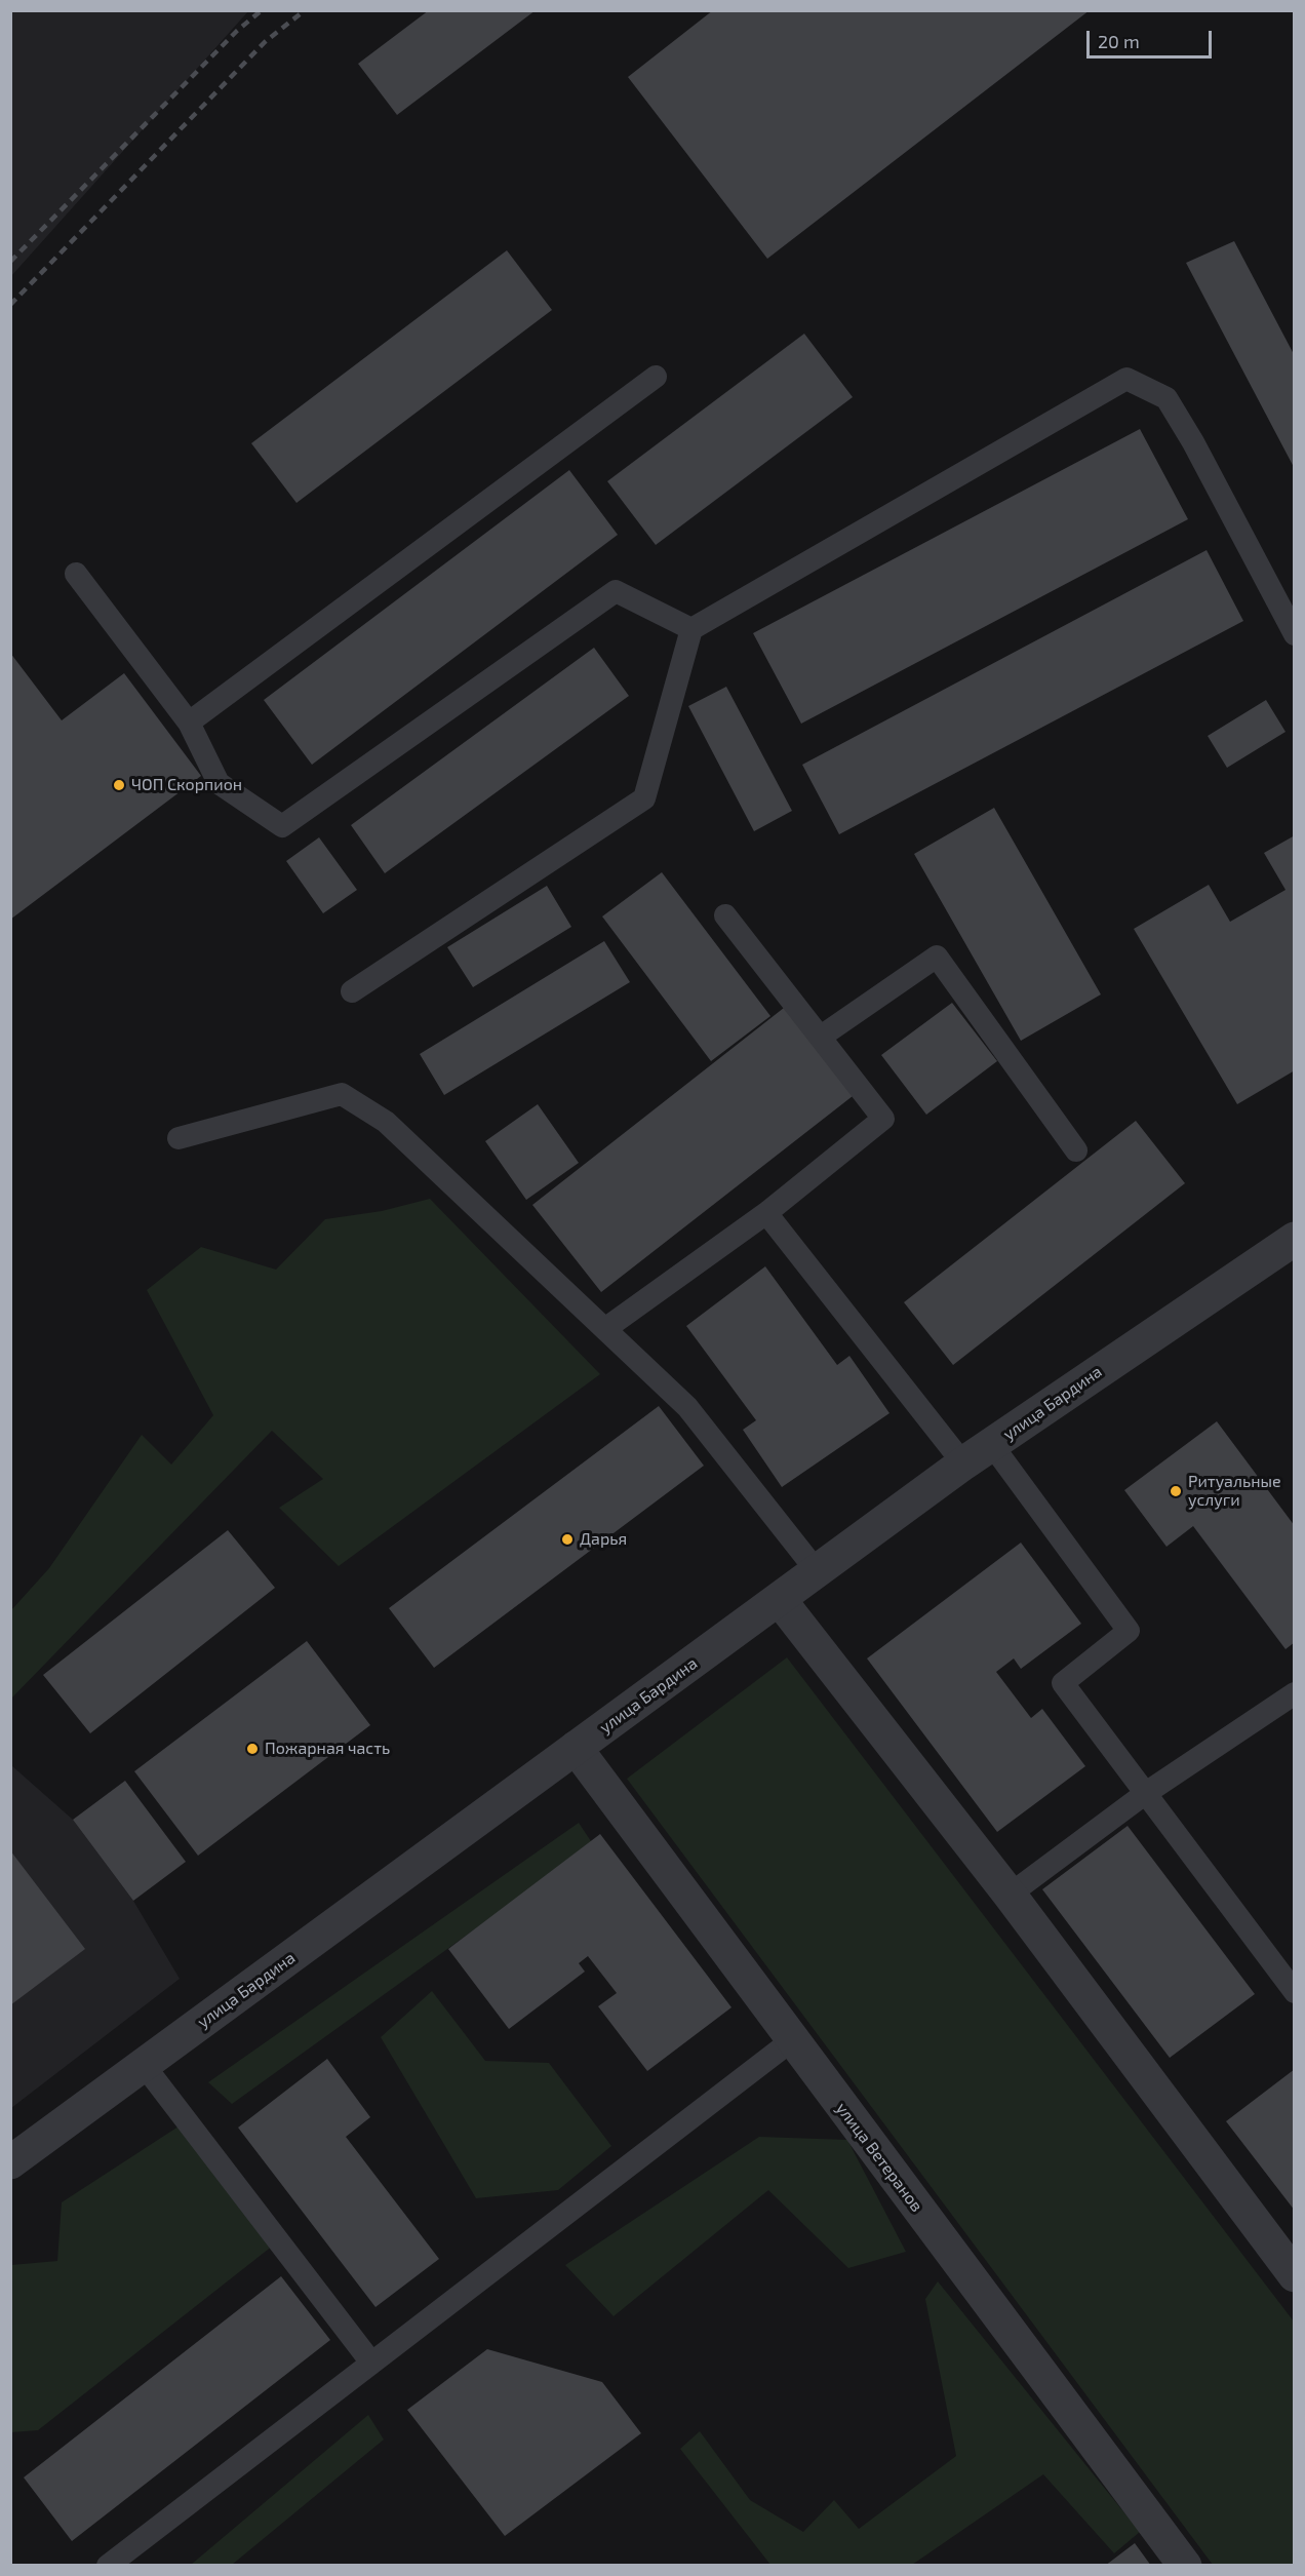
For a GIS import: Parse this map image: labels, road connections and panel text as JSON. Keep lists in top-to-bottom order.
{
  "streets": {
    "street": ["улица Бардина", "улица Ветеранов"]
  },
  "crossings": [
    ["улица Бардина", "улица Ветеранов"]
  ],
  "places": [
    "ЧОП Скорпион",
    "Ритуальные услуги",
    "Дарья",
    "Пожарная часть"
  ],
  "scale_bar": "20 m"
}
